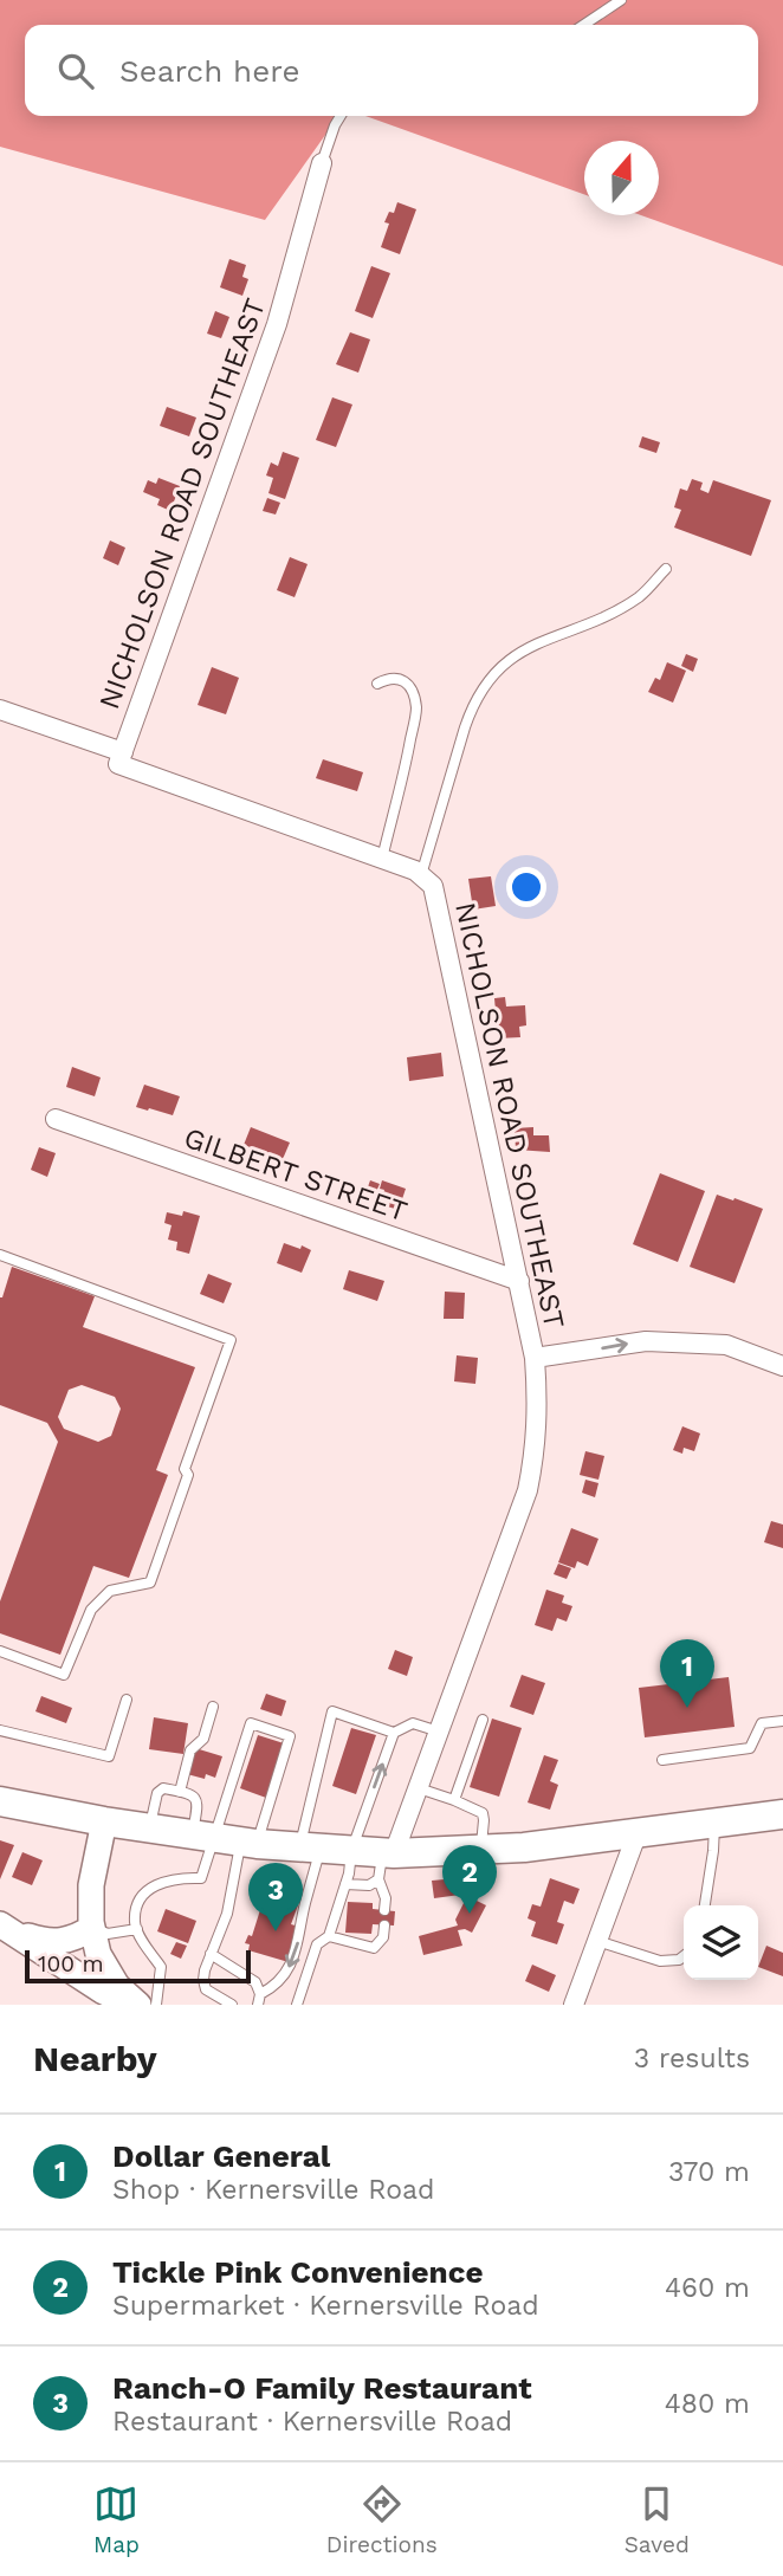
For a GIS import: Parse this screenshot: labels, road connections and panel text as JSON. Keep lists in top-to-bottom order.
{
  "streets": {
    "street": ["NICHOLSON ROAD SOUTHEAST", "GILBERT STREET"]
  },
  "crossings": [
    ["NICHOLSON ROAD SOUTHEAST", "GILBERT STREET"]
  ],
  "scale_bar": "100 m",
  "north": "top",
  "page": {
    "search": "Search here",
    "pins": ["1", "2", "3"],
    "scale": "100 m",
    "heading": ["Nearby", "3 results"],
    "list": [
      {
        "mark": "1",
        "name": "Dollar General",
        "note": "Shop · Kernersville Road",
        "value": "370 m"
      },
      {
        "mark": "2",
        "name": "Tickle Pink Convenience",
        "note": "Supermarket · Kernersville Road",
        "value": "460 m"
      },
      {
        "mark": "3",
        "name": "Ranch-O Family Restaurant",
        "note": "Restaurant · Kernersville Road",
        "value": "480 m"
      }
    ],
    "nav": ["Map", "Directions", "Saved"]
  }
}
